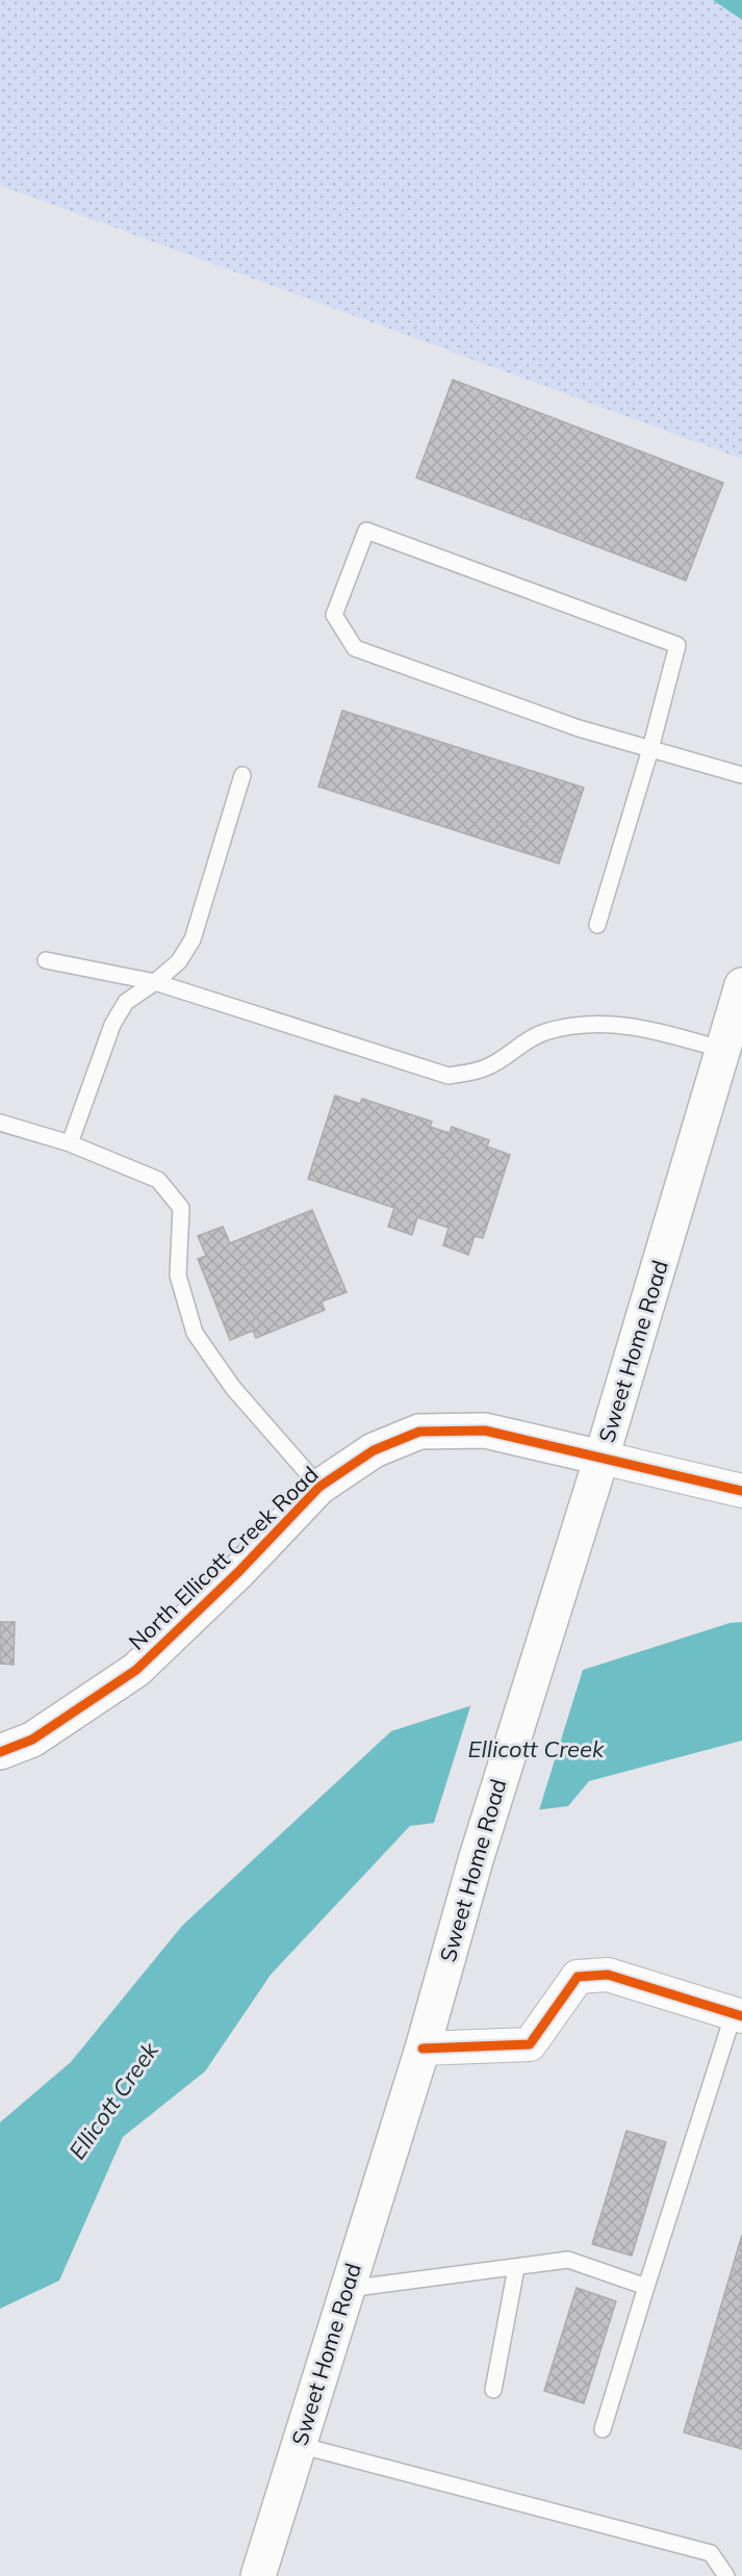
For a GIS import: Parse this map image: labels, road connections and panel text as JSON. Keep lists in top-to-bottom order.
{
  "streets": {
    "main road": ["Sweet Home Road", "North Ellicott Creek Road"]
  },
  "crossings": [
    ["Sweet Home Road", "North Ellicott Creek Road"]
  ],
  "water": ["Ellicott Creek"]
}
